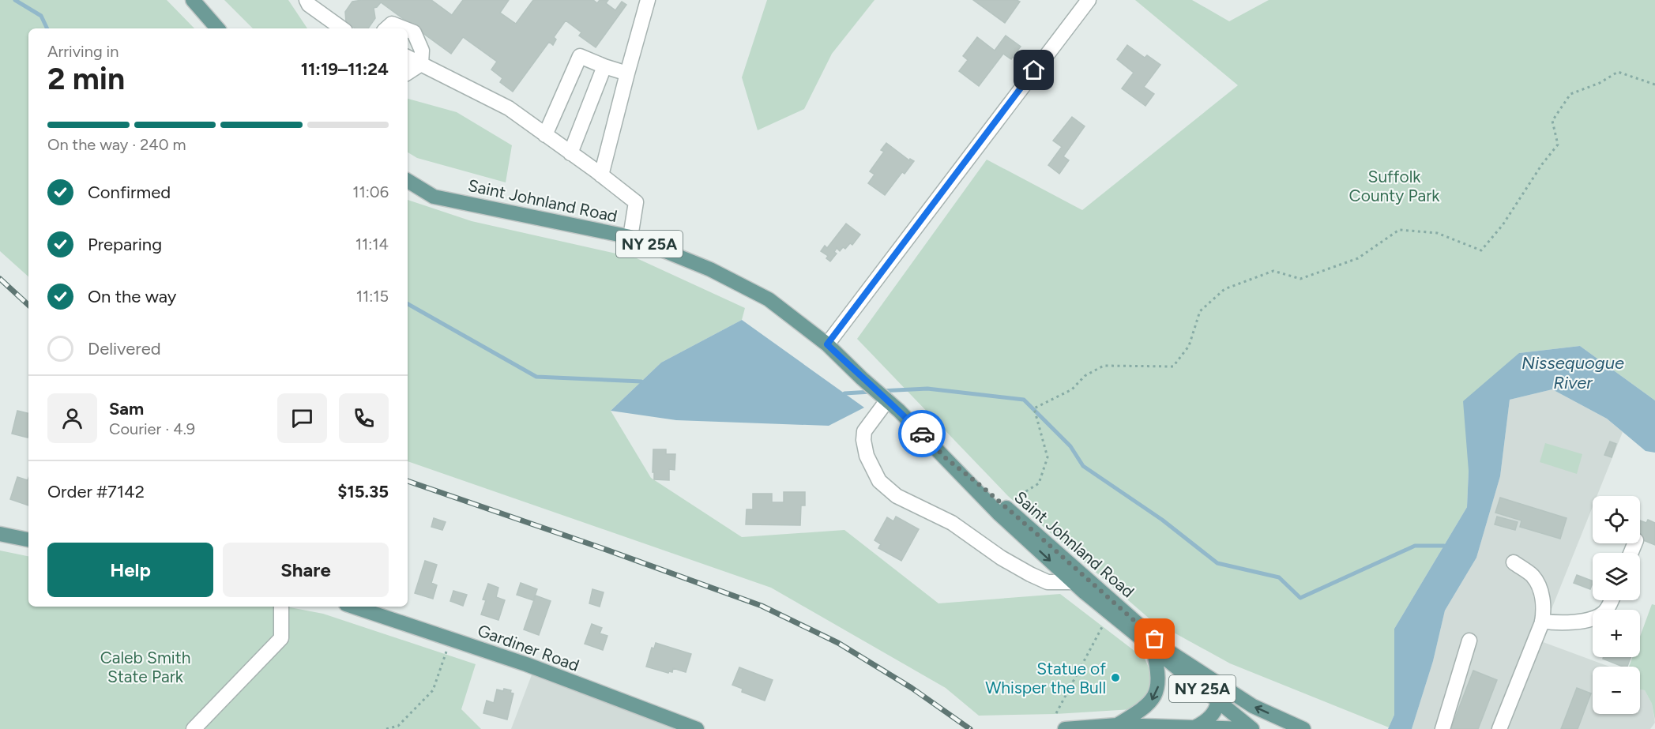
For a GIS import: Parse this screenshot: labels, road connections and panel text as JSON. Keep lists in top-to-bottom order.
{
  "streets": {
    "main road": ["Saint Johnland Road", "NY 25A", "Gardiner Road"]
  },
  "water": ["Nissequogue River"],
  "parks": ["Suffolk County Park", "Caleb Smith State Park"],
  "places": ["Statue of Whisper the Bull"],
  "page": {
    "heading": ["2 min", "Arriving in", "11:19–11:24"],
    "panel": [
      "Sam",
      "Courier · 4.9",
      "Order #7142",
      "$15.35"
    ],
    "bar": "On the way · 240 m",
    "list": [
      ["Confirmed", "11:06"],
      ["Preparing", "11:14"],
      ["On the way", "11:15"],
      "Delivered"
    ],
    "map_buttons": ["+", "−"],
    "buttons": ["Help", "Share"]
  }
}
